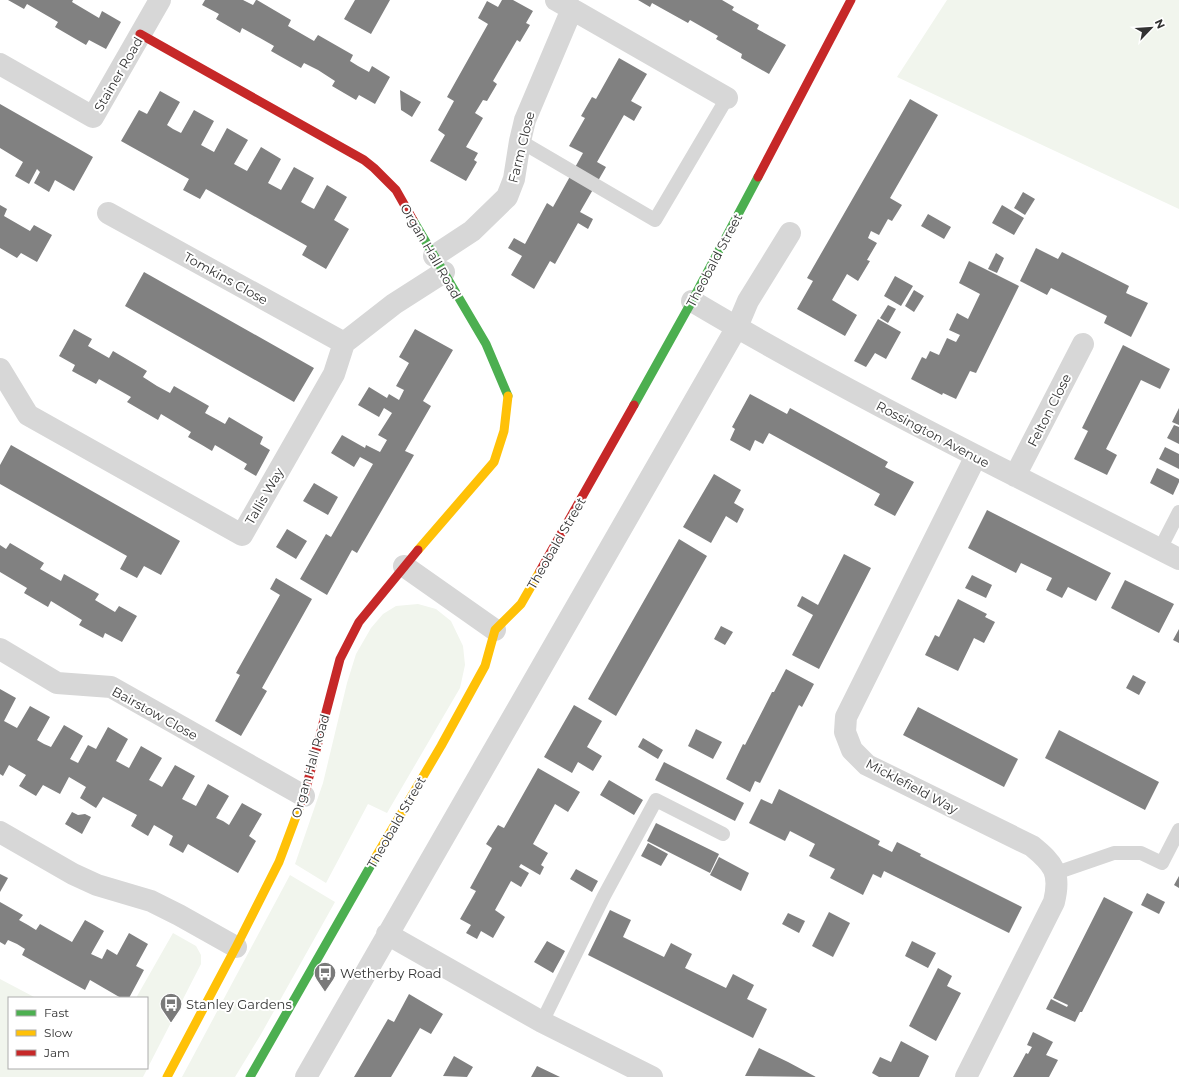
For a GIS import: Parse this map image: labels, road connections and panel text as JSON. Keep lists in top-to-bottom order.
{
  "streets": {
    "street": [
      "Stainer Road",
      "Farm Close",
      "Organ Hall Road",
      "Theobald Street",
      "Tomkins Close",
      "Felton Close",
      "Rossington Avenue",
      "Tallis Way",
      "Bairstow Close",
      "Micklefield Way"
    ]
  },
  "crossings": [
    ["Stainer Road", "Organ Hall Road"],
    ["Farm Close", "Organ Hall Road"],
    ["Organ Hall Road", "Bairstow Close"],
    ["Theobald Street", "Rossington Avenue"],
    ["Tomkins Close", "Tallis Way"],
    ["Felton Close", "Rossington Avenue"],
    ["Rossington Avenue", "Micklefield Way"]
  ],
  "places": {
    "bus stop": ["Wetherby Road", "Stanley Gardens"]
  },
  "legend": ["Fast", "Slow", "Jam"],
  "north": "top right"
}
